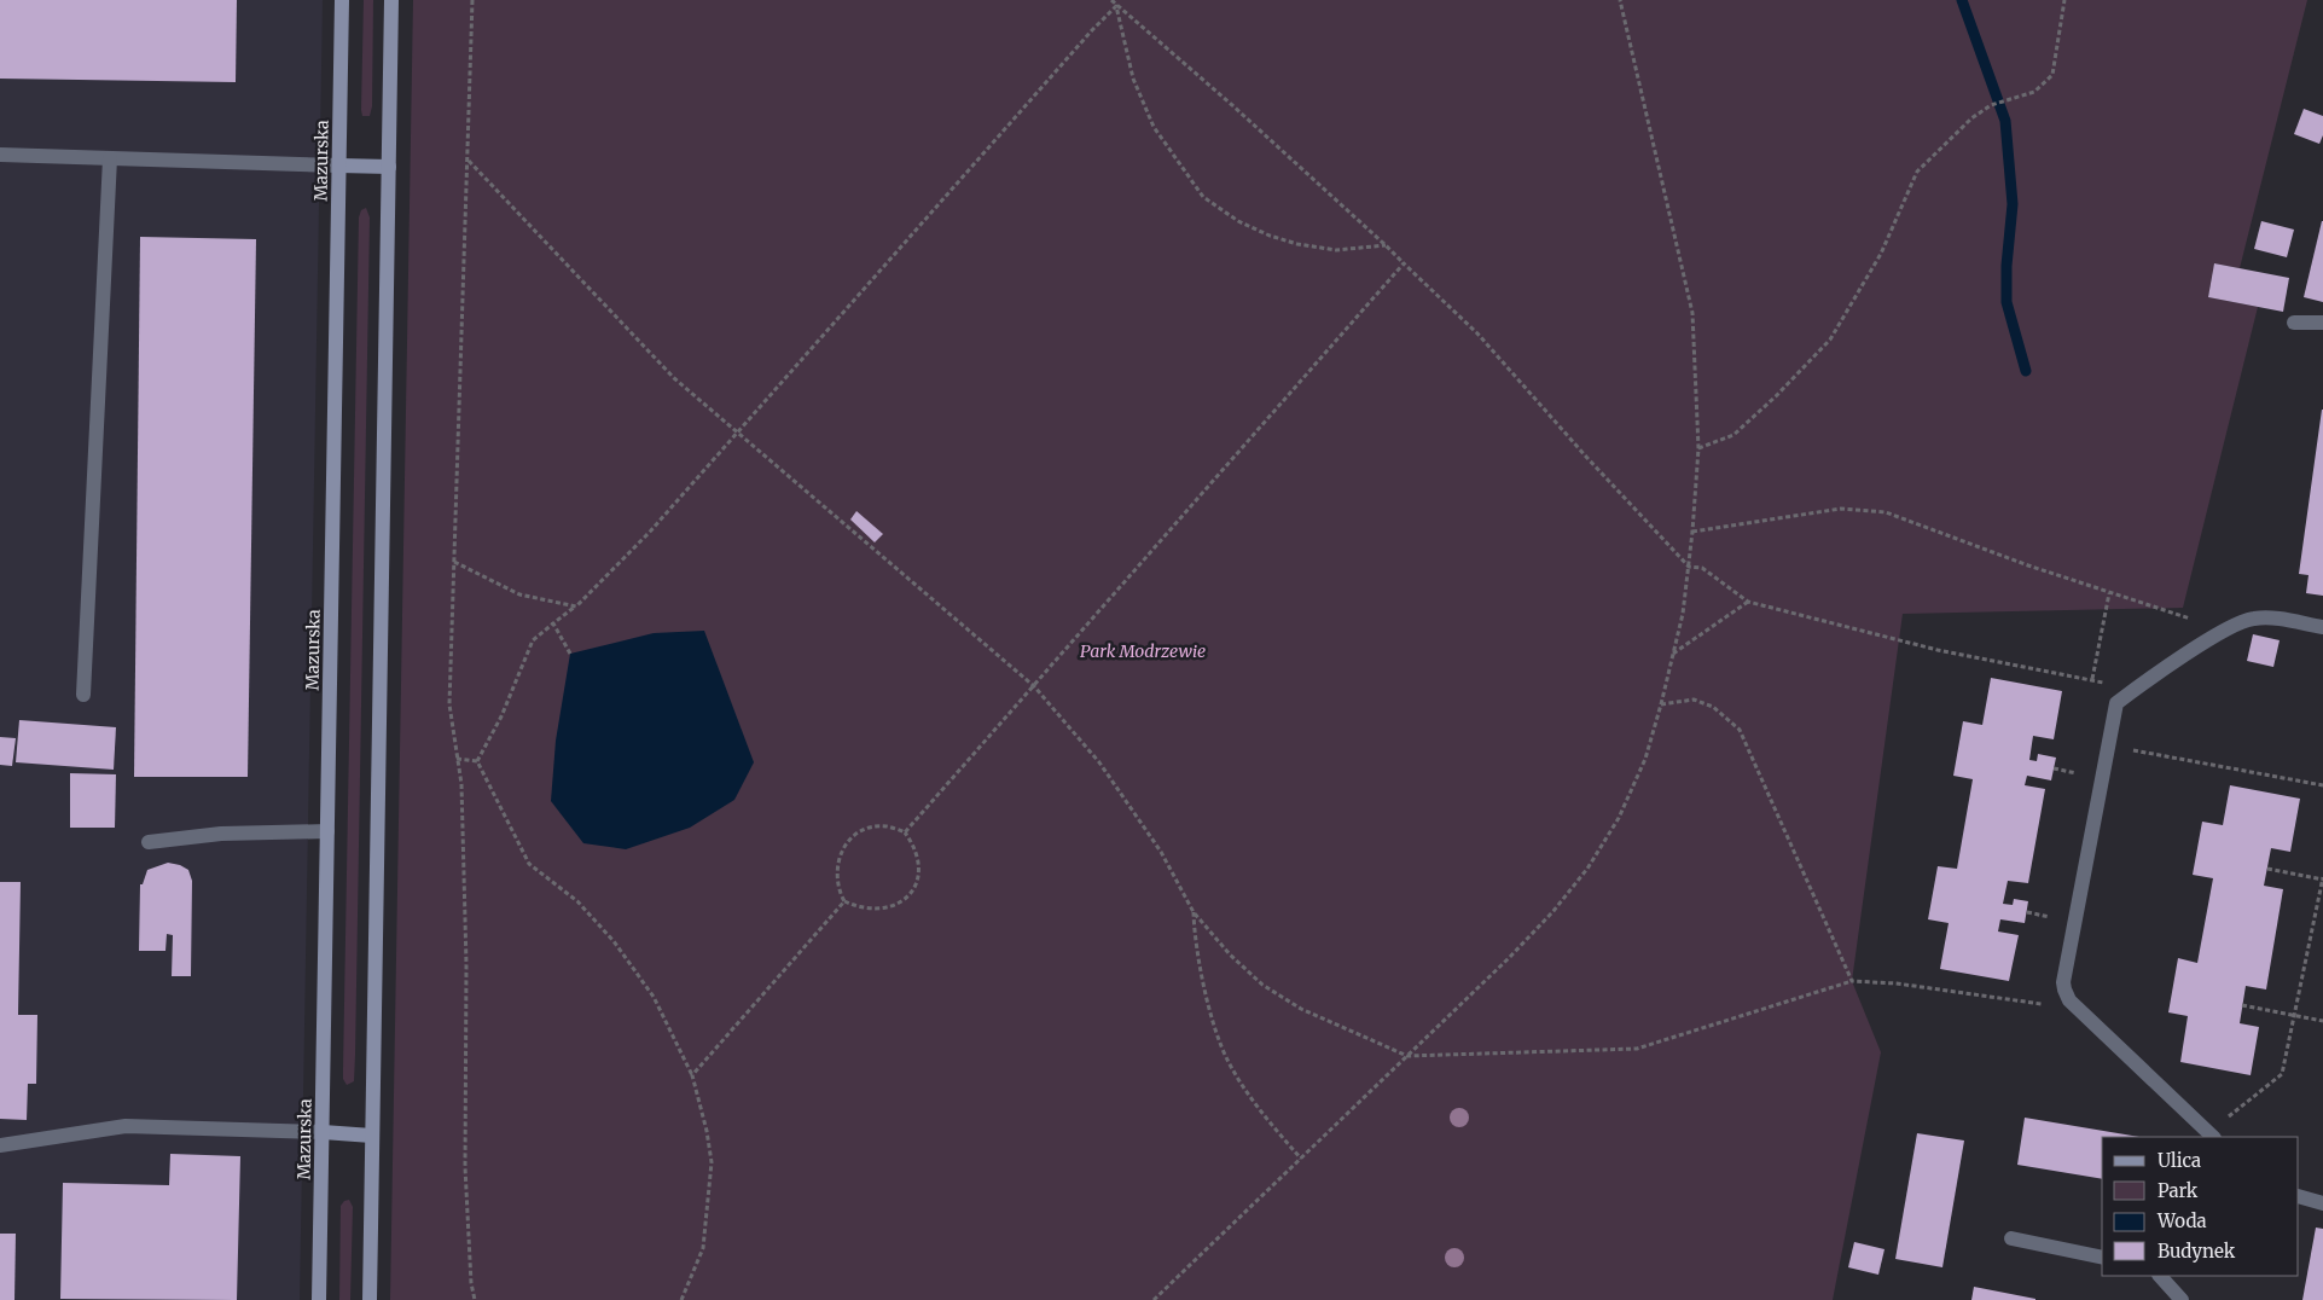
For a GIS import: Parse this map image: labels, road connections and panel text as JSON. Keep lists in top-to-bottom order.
{
  "streets": {
    "main road": ["Mazurska"]
  },
  "parks": ["Park Modrzewie"],
  "legend": [
    "Ulica",
    "Park",
    "Woda",
    "Budynek"
  ]
}
